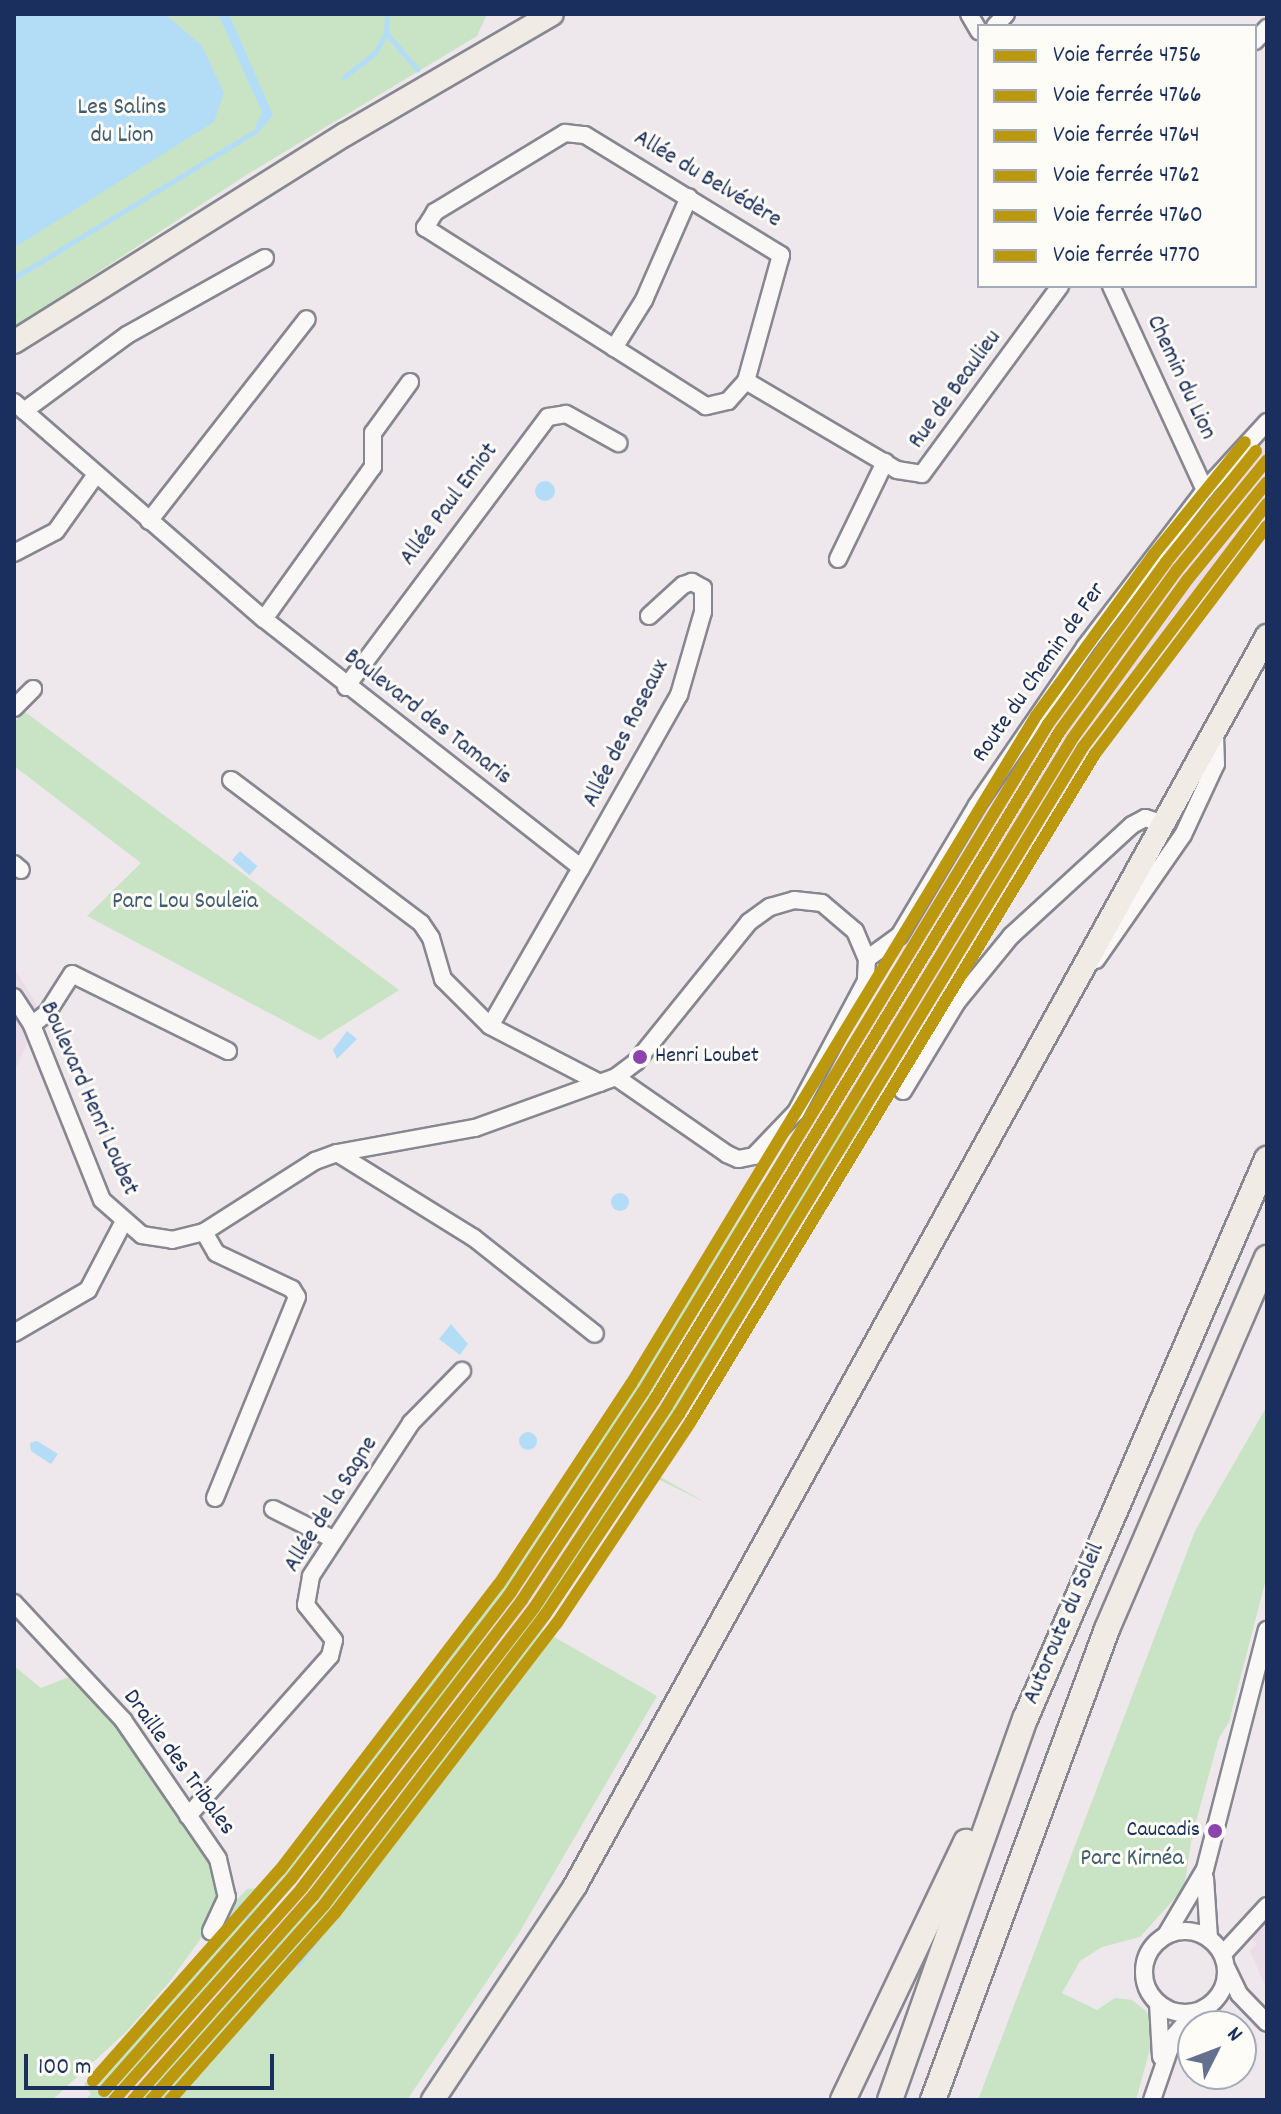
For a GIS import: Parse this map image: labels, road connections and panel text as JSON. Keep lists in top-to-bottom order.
{
  "streets": {
    "highway": ["Autoroute du Soleil"],
    "street": [
      "Allée du Belvédère",
      "Chemin du Lion",
      "Rue de Beaulieu",
      "Allée Paul Emiot",
      "Route du Chemin de Fer",
      "Boulevard des Tamaris",
      "Allée des Roseaux",
      "Boulevard Henri Loubet",
      "Allée de la Sagne",
      "Draille des Tribales"
    ]
  },
  "crossings": [
    ["Allée du Belvédère", "Rue de Beaulieu"],
    ["Chemin du Lion", "Route du Chemin de Fer"],
    ["Allée Paul Emiot", "Boulevard des Tamaris"],
    ["Route du Chemin de Fer", "Boulevard Henri Loubet"],
    ["Boulevard des Tamaris", "Allée des Roseaux"],
    ["Allée de la Sagne", "Draille des Tribales"]
  ],
  "parks": ["Les Salins du Lion", "Parc Lou Souleïa", "Parc Kirnéa"],
  "places": ["Henri Loubet", "Caucadis"],
  "lines": [
    "rail line 4760",
    "rail line 4764",
    "rail line 4756",
    "rail line 4766",
    "rail line 4762",
    "rail line 4770"
  ],
  "legend": [
    "Voie ferrée 4756",
    "Voie ferrée 4766",
    "Voie ferrée 4764",
    "Voie ferrée 4762",
    "Voie ferrée 4760",
    "Voie ferrée 4770"
  ],
  "scale_bar": "100 m",
  "north": "top right"
}
